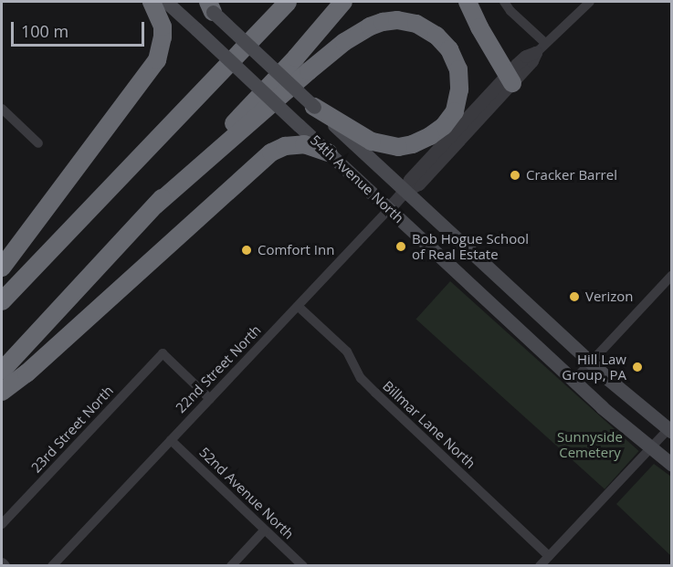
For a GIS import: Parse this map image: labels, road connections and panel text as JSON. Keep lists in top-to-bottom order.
{
  "streets": {
    "main road": ["54th Avenue North"],
    "street": [
      "22nd Street North",
      "Billmar Lane North",
      "23rd Street North",
      "52nd Avenue North"
    ]
  },
  "crossings": [
    ["54th Avenue North", "22nd Street North"],
    ["22nd Street North", "Billmar Lane North"],
    ["22nd Street North", "23rd Street North"],
    ["22nd Street North", "52nd Avenue North"]
  ],
  "parks": ["Sunnyside Cemetery"],
  "places": [
    "Cracker Barrel",
    "Bob Hogue School of Real Estate",
    "Comfort Inn",
    "Verizon",
    "Hill Law Group, PA"
  ],
  "scale_bar": "100 m"
}
